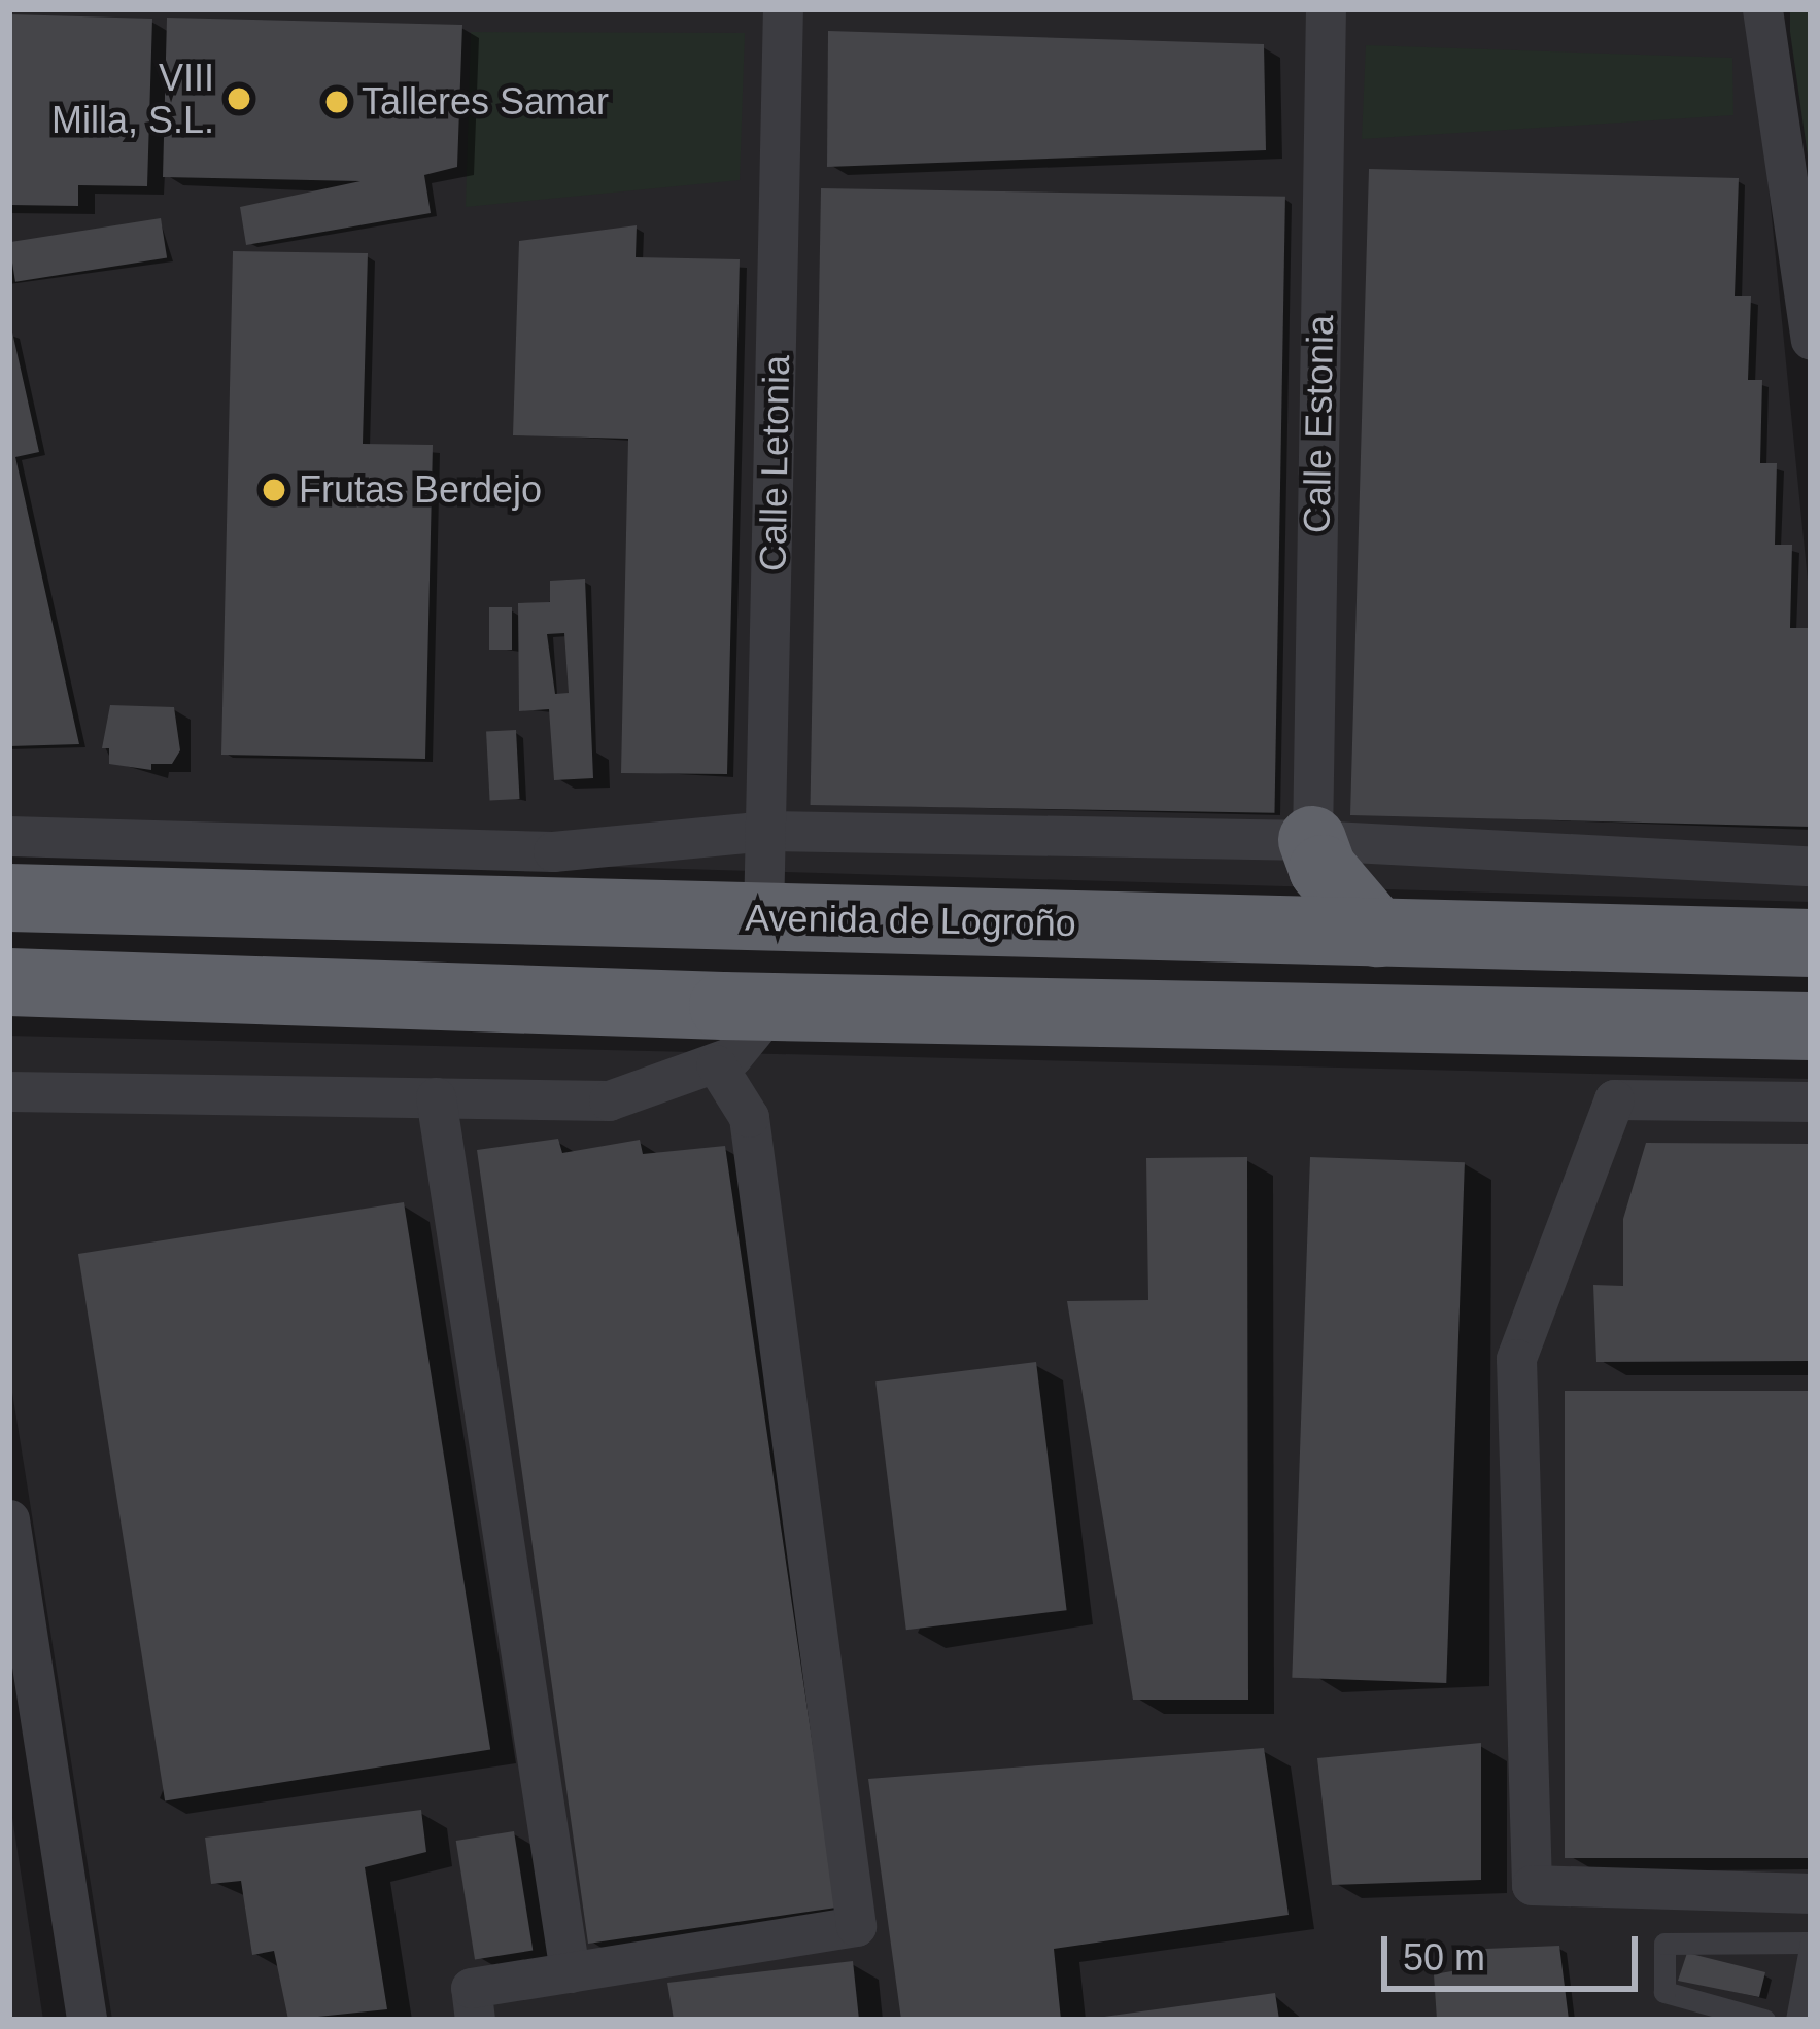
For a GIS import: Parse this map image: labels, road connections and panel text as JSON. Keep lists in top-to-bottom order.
{
  "streets": {
    "highway": ["Avenida de Logroño"],
    "street": ["Calle Estonia", "Calle Letonia"]
  },
  "crossings": [
    ["Calle Letonia", "Avenida de Logroño"]
  ],
  "places": ["VIII Milla, S.L.", "Talleres Samar", "Frutas Berdejo"],
  "scale_bar": "50 m"
}
